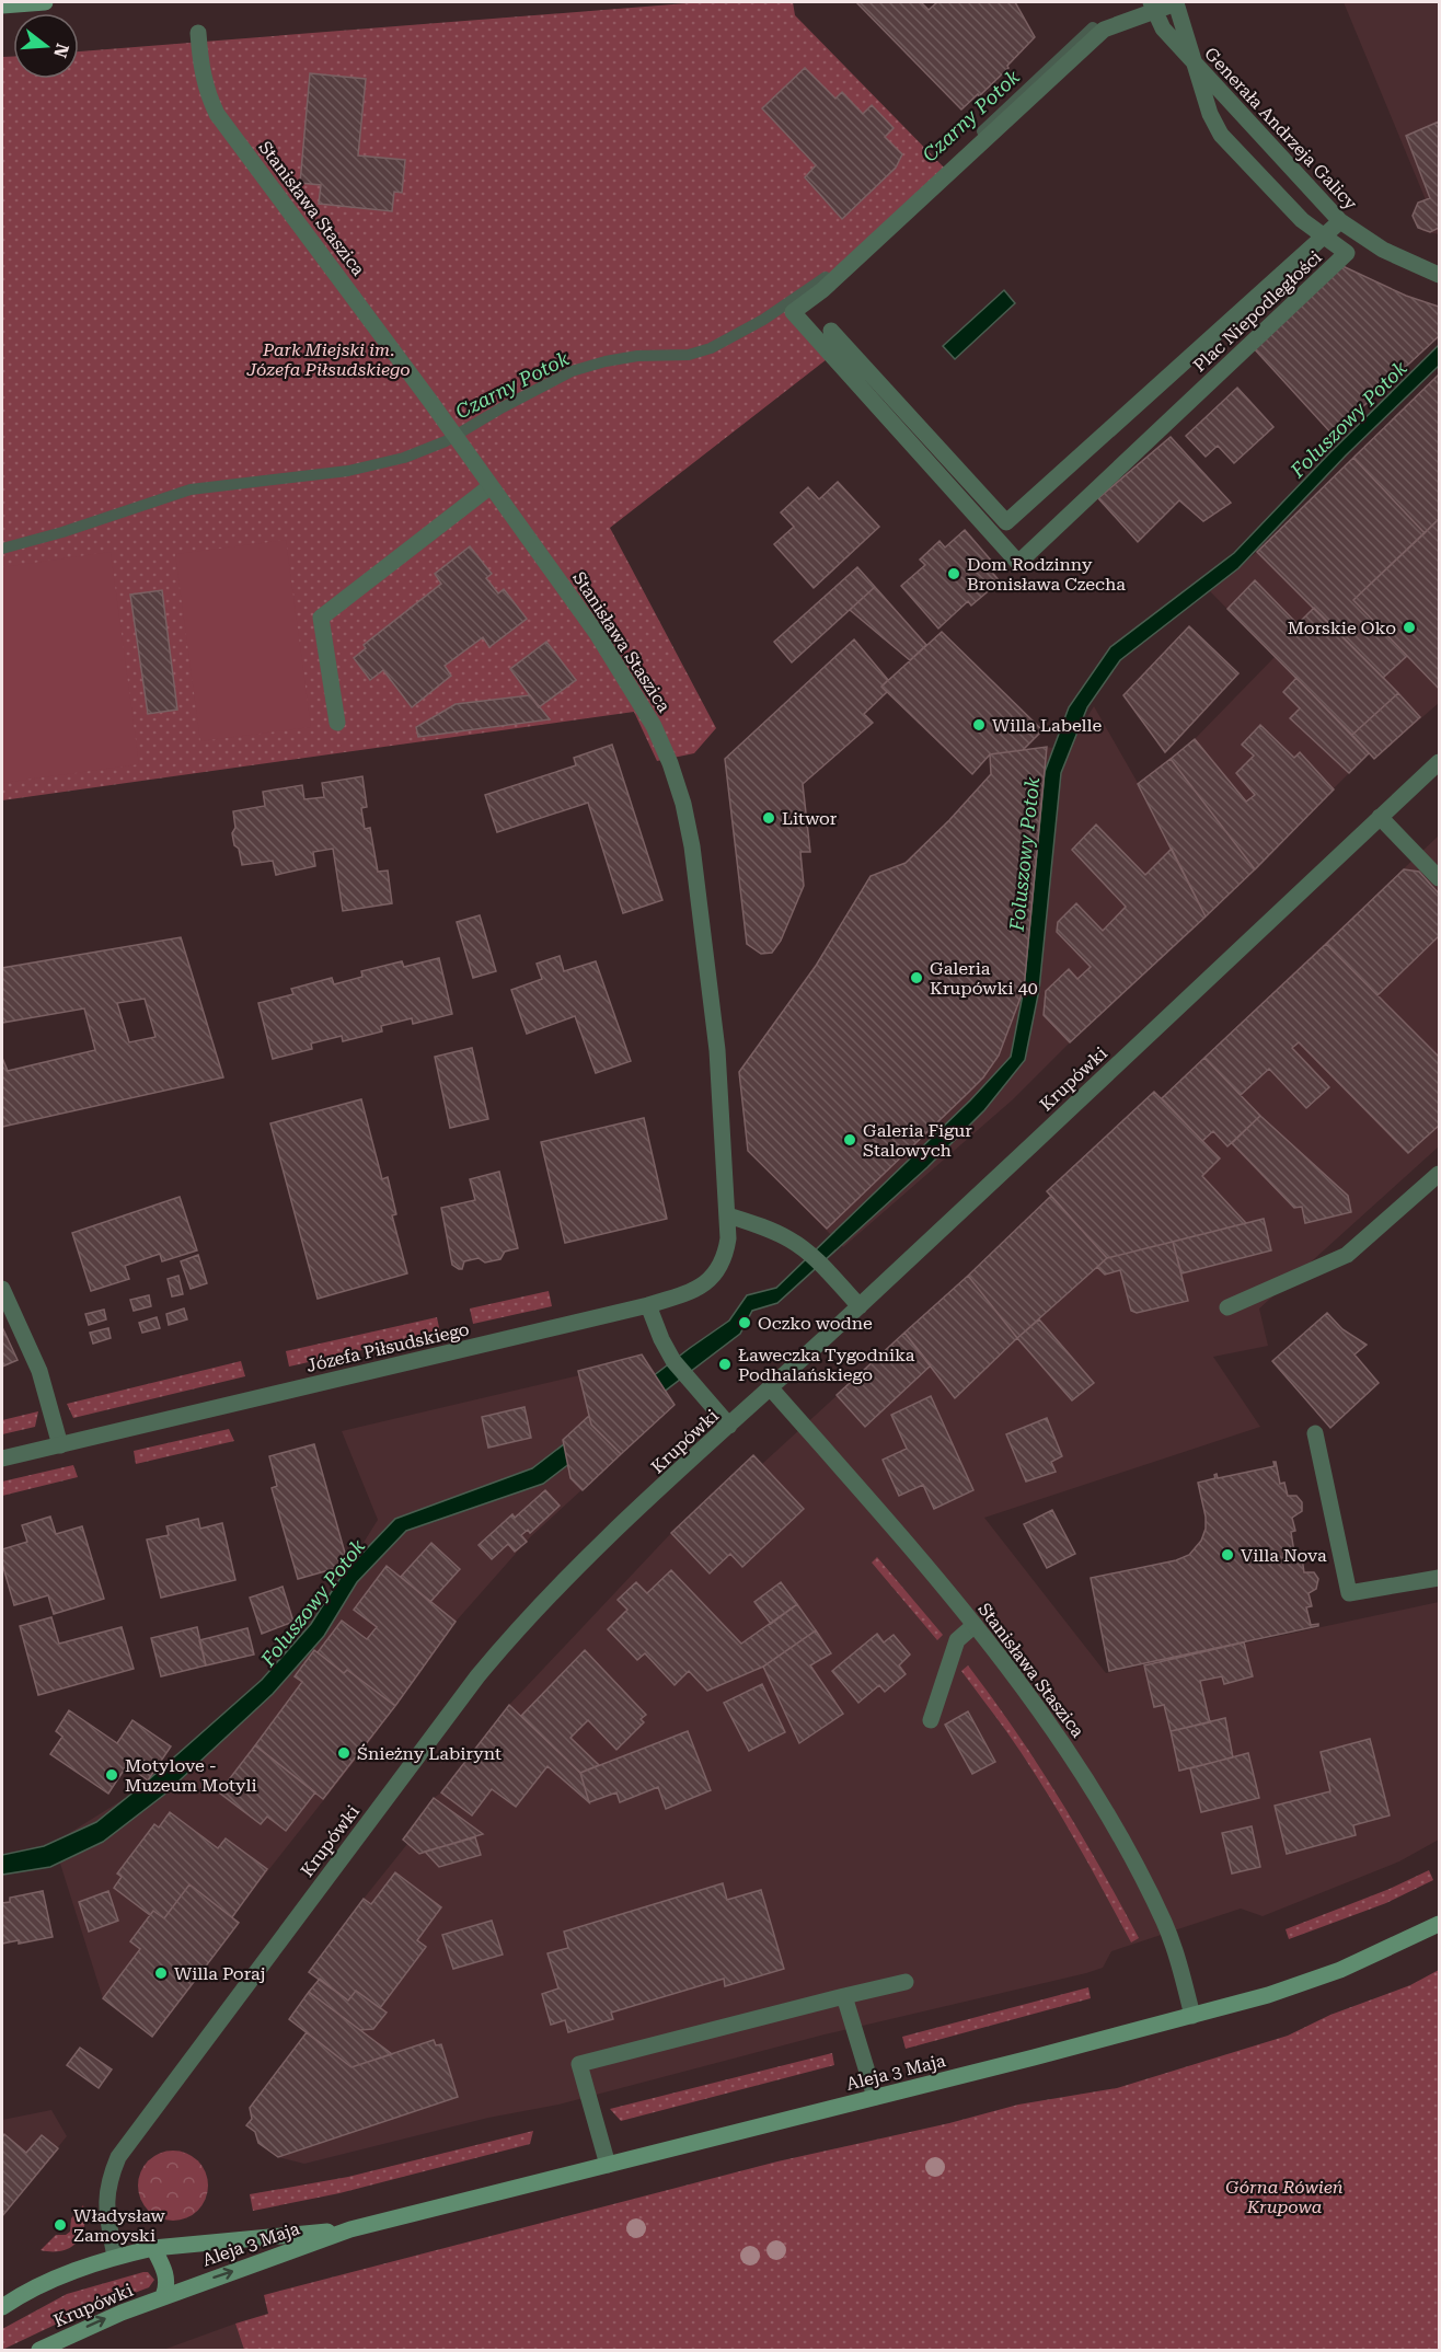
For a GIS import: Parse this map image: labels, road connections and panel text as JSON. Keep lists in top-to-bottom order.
{
  "streets": {
    "street": [
      "Generała Andrzeja Galicy",
      "Stanisława Staszica",
      "Plac Niepodległości",
      "Krupówki",
      "Józefa Piłsudskiego",
      "Aleja 3 Maja"
    ]
  },
  "crossings": [
    ["Generała Andrzeja Galicy", "Plac Niepodległości"],
    ["Stanisława Staszica", "Krupówki"],
    ["Stanisława Staszica", "Józefa Piłsudskiego"],
    ["Stanisława Staszica", "Aleja 3 Maja"],
    ["Krupówki", "Aleja 3 Maja"]
  ],
  "water": ["Czarny Potok", "Foluszowy Potok"],
  "parks": ["Park Miejski im. Józefa Piłsudskiego", "Górna Rówień Krupowa"],
  "places": [
    "Dom Rodzinny Bronisława Czecha",
    "Morskie Oko",
    "Willa Labelle",
    "Litwor",
    "Galeria Krupówki 40",
    "Galeria Figur Stalowych",
    "Oczko wodne",
    "Ławeczka Tygodnika Podhalańskiego",
    "Villa Nova",
    "Śnieżny Labirynt",
    "Motylove - Muzeum Motyli",
    "Willa Poraj",
    "Władysław Zamoyski"
  ],
  "north": "right"
}
